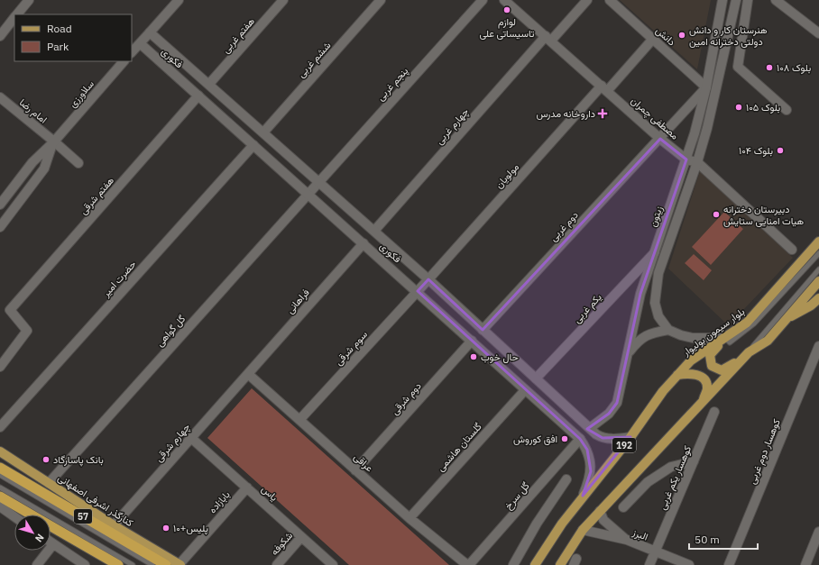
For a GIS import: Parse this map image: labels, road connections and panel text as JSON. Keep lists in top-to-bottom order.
{
  "streets": {
    "highway": ["57"],
    "main road": ["بلوار سیمون بولیوار", "192", "کنارگذر اشرفی اصفهانی"],
    "street": [
      "هفتم غربی",
      "دانش",
      "فکوری",
      "ششم غربی",
      "پنجم غربی",
      "سلاورزی",
      "امام رضا",
      "مصطفی چمران",
      "چهارم غربی",
      "مولویان",
      "هفتم شرقی",
      "زیتون",
      "دوم غربی",
      "حضرت امیر",
      "فراهانی",
      "یکم غربی",
      "گل گواهی",
      "سوم شرقی",
      "دوم شرقی",
      "چهارم شرقی",
      "گلستان هاشمی",
      "کوهسار دوم غربی",
      "عراقی",
      "کوهسار یکم غربی",
      "یاس",
      "گل سرخ",
      "بابازاده",
      "البرز",
      "شکوفه"
    ]
  },
  "crossings": [
    ["هفتم غربی", "فکوری"],
    ["دانش", "مولویان"],
    ["دانش", "زیتون"],
    ["دانش", "دوم غربی"],
    ["فکوری", "ششم غربی"],
    ["فکوری", "پنجم غربی"],
    ["فکوری", "چهارم غربی"],
    ["فکوری", "مولویان"],
    ["فکوری", "هفتم شرقی"],
    ["فکوری", "زیتون"],
    ["فکوری", "دوم غربی"],
    ["فکوری", "حضرت امیر"],
    ["فکوری", "فراهانی"],
    ["فکوری", "یکم غربی"],
    ["فکوری", "گل گواهی"],
    ["فکوری", "بلوار سیمون بولیوار"],
    ["فکوری", "سوم شرقی"],
    ["فکوری", "دوم شرقی"],
    ["فکوری", "گلستان هاشمی"],
    ["فکوری", "گل سرخ"],
    ["پنجم غربی", "گل گواهی"],
    ["سلاورزی", "امام رضا"],
    ["مصطفی چمران", "چهارم غربی"],
    ["مصطفی چمران", "مولویان"],
    ["مصطفی چمران", "زیتون"],
    ["مصطفی چمران", "دوم غربی"],
    ["مولویان", "سوم شرقی"],
    ["زیتون", "دوم غربی"],
    ["زیتون", "یکم غربی"],
    ["فراهانی", "چهارم شرقی"],
    ["فراهانی", "عراقی"],
    ["گل گواهی", "کنارگذر اشرفی اصفهانی"],
    ["سوم شرقی", "عراقی"],
    ["دوم شرقی", "عراقی"],
    ["چهارم شرقی", "عراقی"],
    ["چهارم شرقی", "یاس"],
    ["چهارم شرقی", "کنارگذر اشرفی اصفهانی"],
    ["192", "البرز"],
    ["گلستان هاشمی", "عراقی"],
    ["عراقی", "گل سرخ"],
    ["کوهسار یکم غربی", "البرز"],
    ["یاس", "بابازاده"],
    ["یاس", "شکوفه"],
    ["کنارگذر اشرفی اصفهانی", "بابازاده"]
  ],
  "places": {
    "other": [
      "لوازم تاسیساتی علی",
      "هنرستان کار و دانش دولتی دخترانه امین",
      "بلوک ۱۰۸",
      "بلوک ۱۰۵",
      "بلوک ۱۰۴",
      "دبیرستان دخترانه هیات امنایی ستایش",
      "حال خوب",
      "افق کوروش",
      "بانک پاسارگاد",
      "پلیس+۱۰"
    ],
    "health": ["داروخانه مدرس"]
  },
  "legend": ["Road", "Park"],
  "scale_bar": "50 m",
  "north": "bottom right"
}
